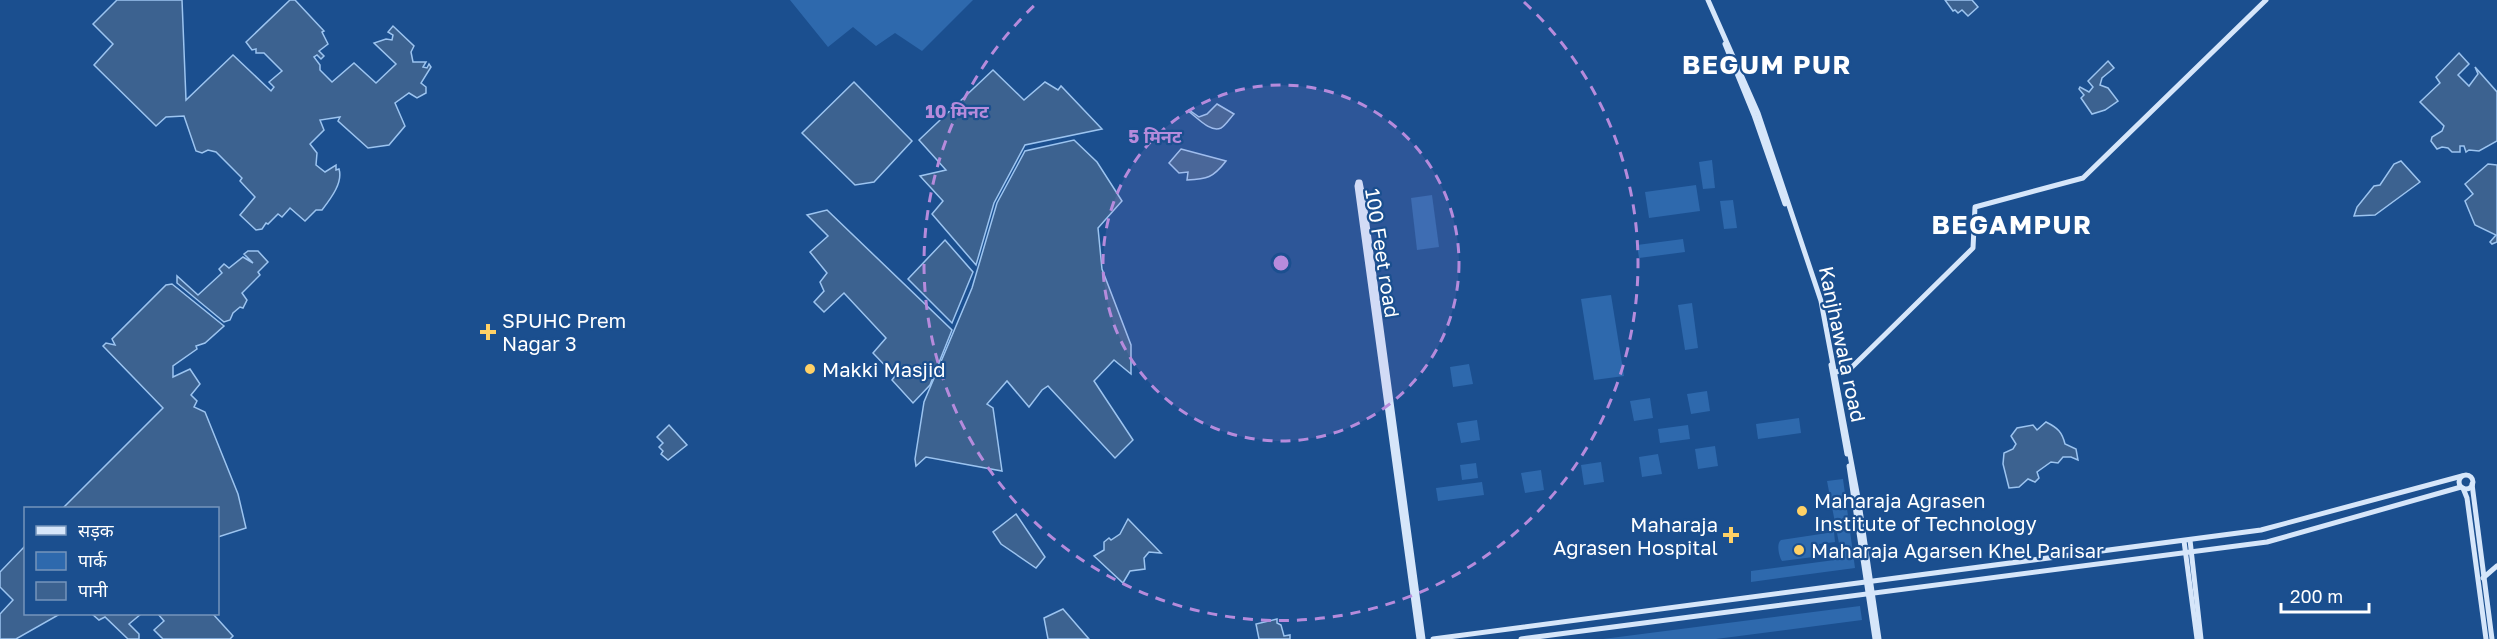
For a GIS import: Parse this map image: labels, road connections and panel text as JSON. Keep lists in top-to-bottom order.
{
  "streets": {
    "street": ["100 Feet road", "Kanjhawala road"]
  },
  "districts": ["BEGUM PUR", "BEGAMPUR"],
  "places": {
    "health": ["SPUHC Prem Nagar 3", "Maharaja Agrasen Hospital"],
    "other": ["Makki Masjid", "Maharaja Agrasen Institute of Technology", "Maharaja Agarsen Khel Parisar"]
  },
  "legend": ["सड़क", "पार्क", "पानी"],
  "scale_bar": "200 m",
  "rings": ["10 मिनट", "5 मिनट"]
}
